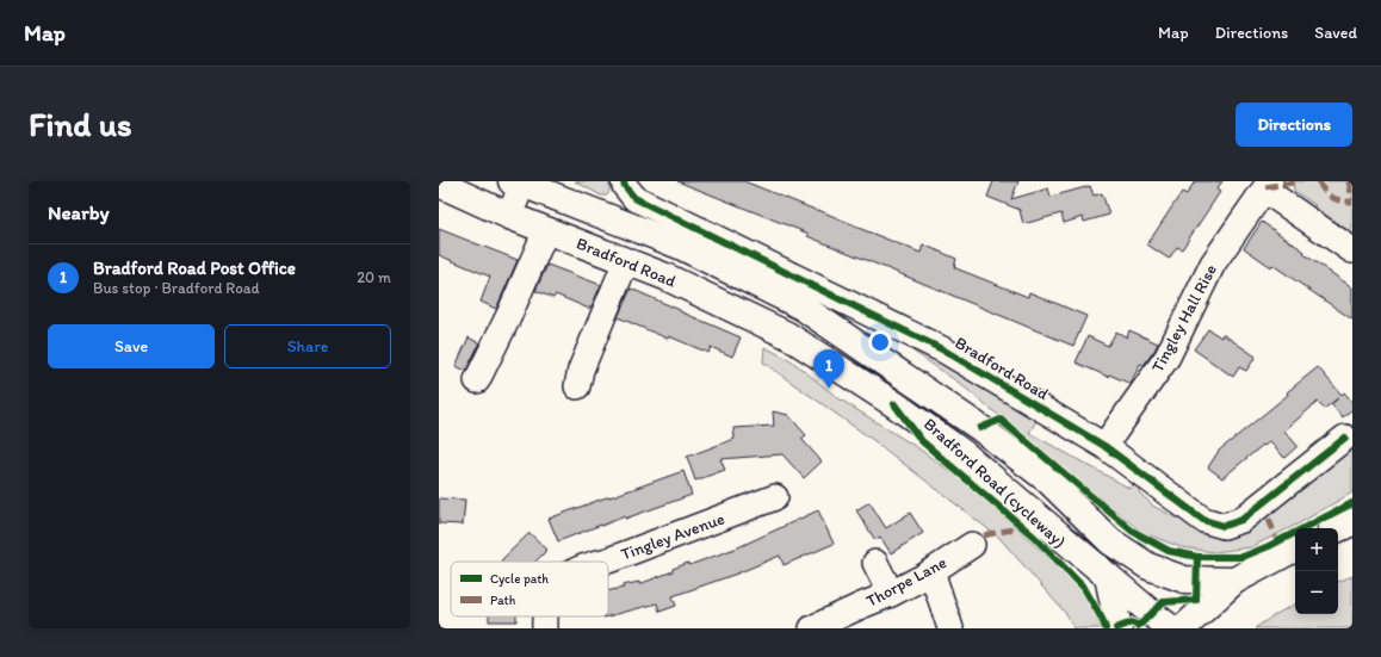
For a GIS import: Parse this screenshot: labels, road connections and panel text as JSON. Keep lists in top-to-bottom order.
{
  "streets": {
    "main road": ["Bradford Road"],
    "street": ["Tingley Hall Rise", "Tingley Avenue", "Thorpe Lane"],
    "cycle path": ["Bradford Road (cycleway)"]
  },
  "crossings": [
    ["Bradford Road", "Tingley Hall Rise"]
  ],
  "legend": ["Cycle path", "Path"],
  "page": {
    "header": "Map",
    "nav": ["Map", "Directions", "Saved"],
    "buttons": [
      "Directions",
      ["Save", "Share"]
    ],
    "title": "Find us",
    "heading": "Nearby",
    "list": [
      {
        "mark": "1",
        "name": "Bradford Road Post Office",
        "note": "Bus stop · Bradford Road",
        "value": "20 m"
      }
    ],
    "pins": "1",
    "map_buttons": ["+", "−"]
  }
}
